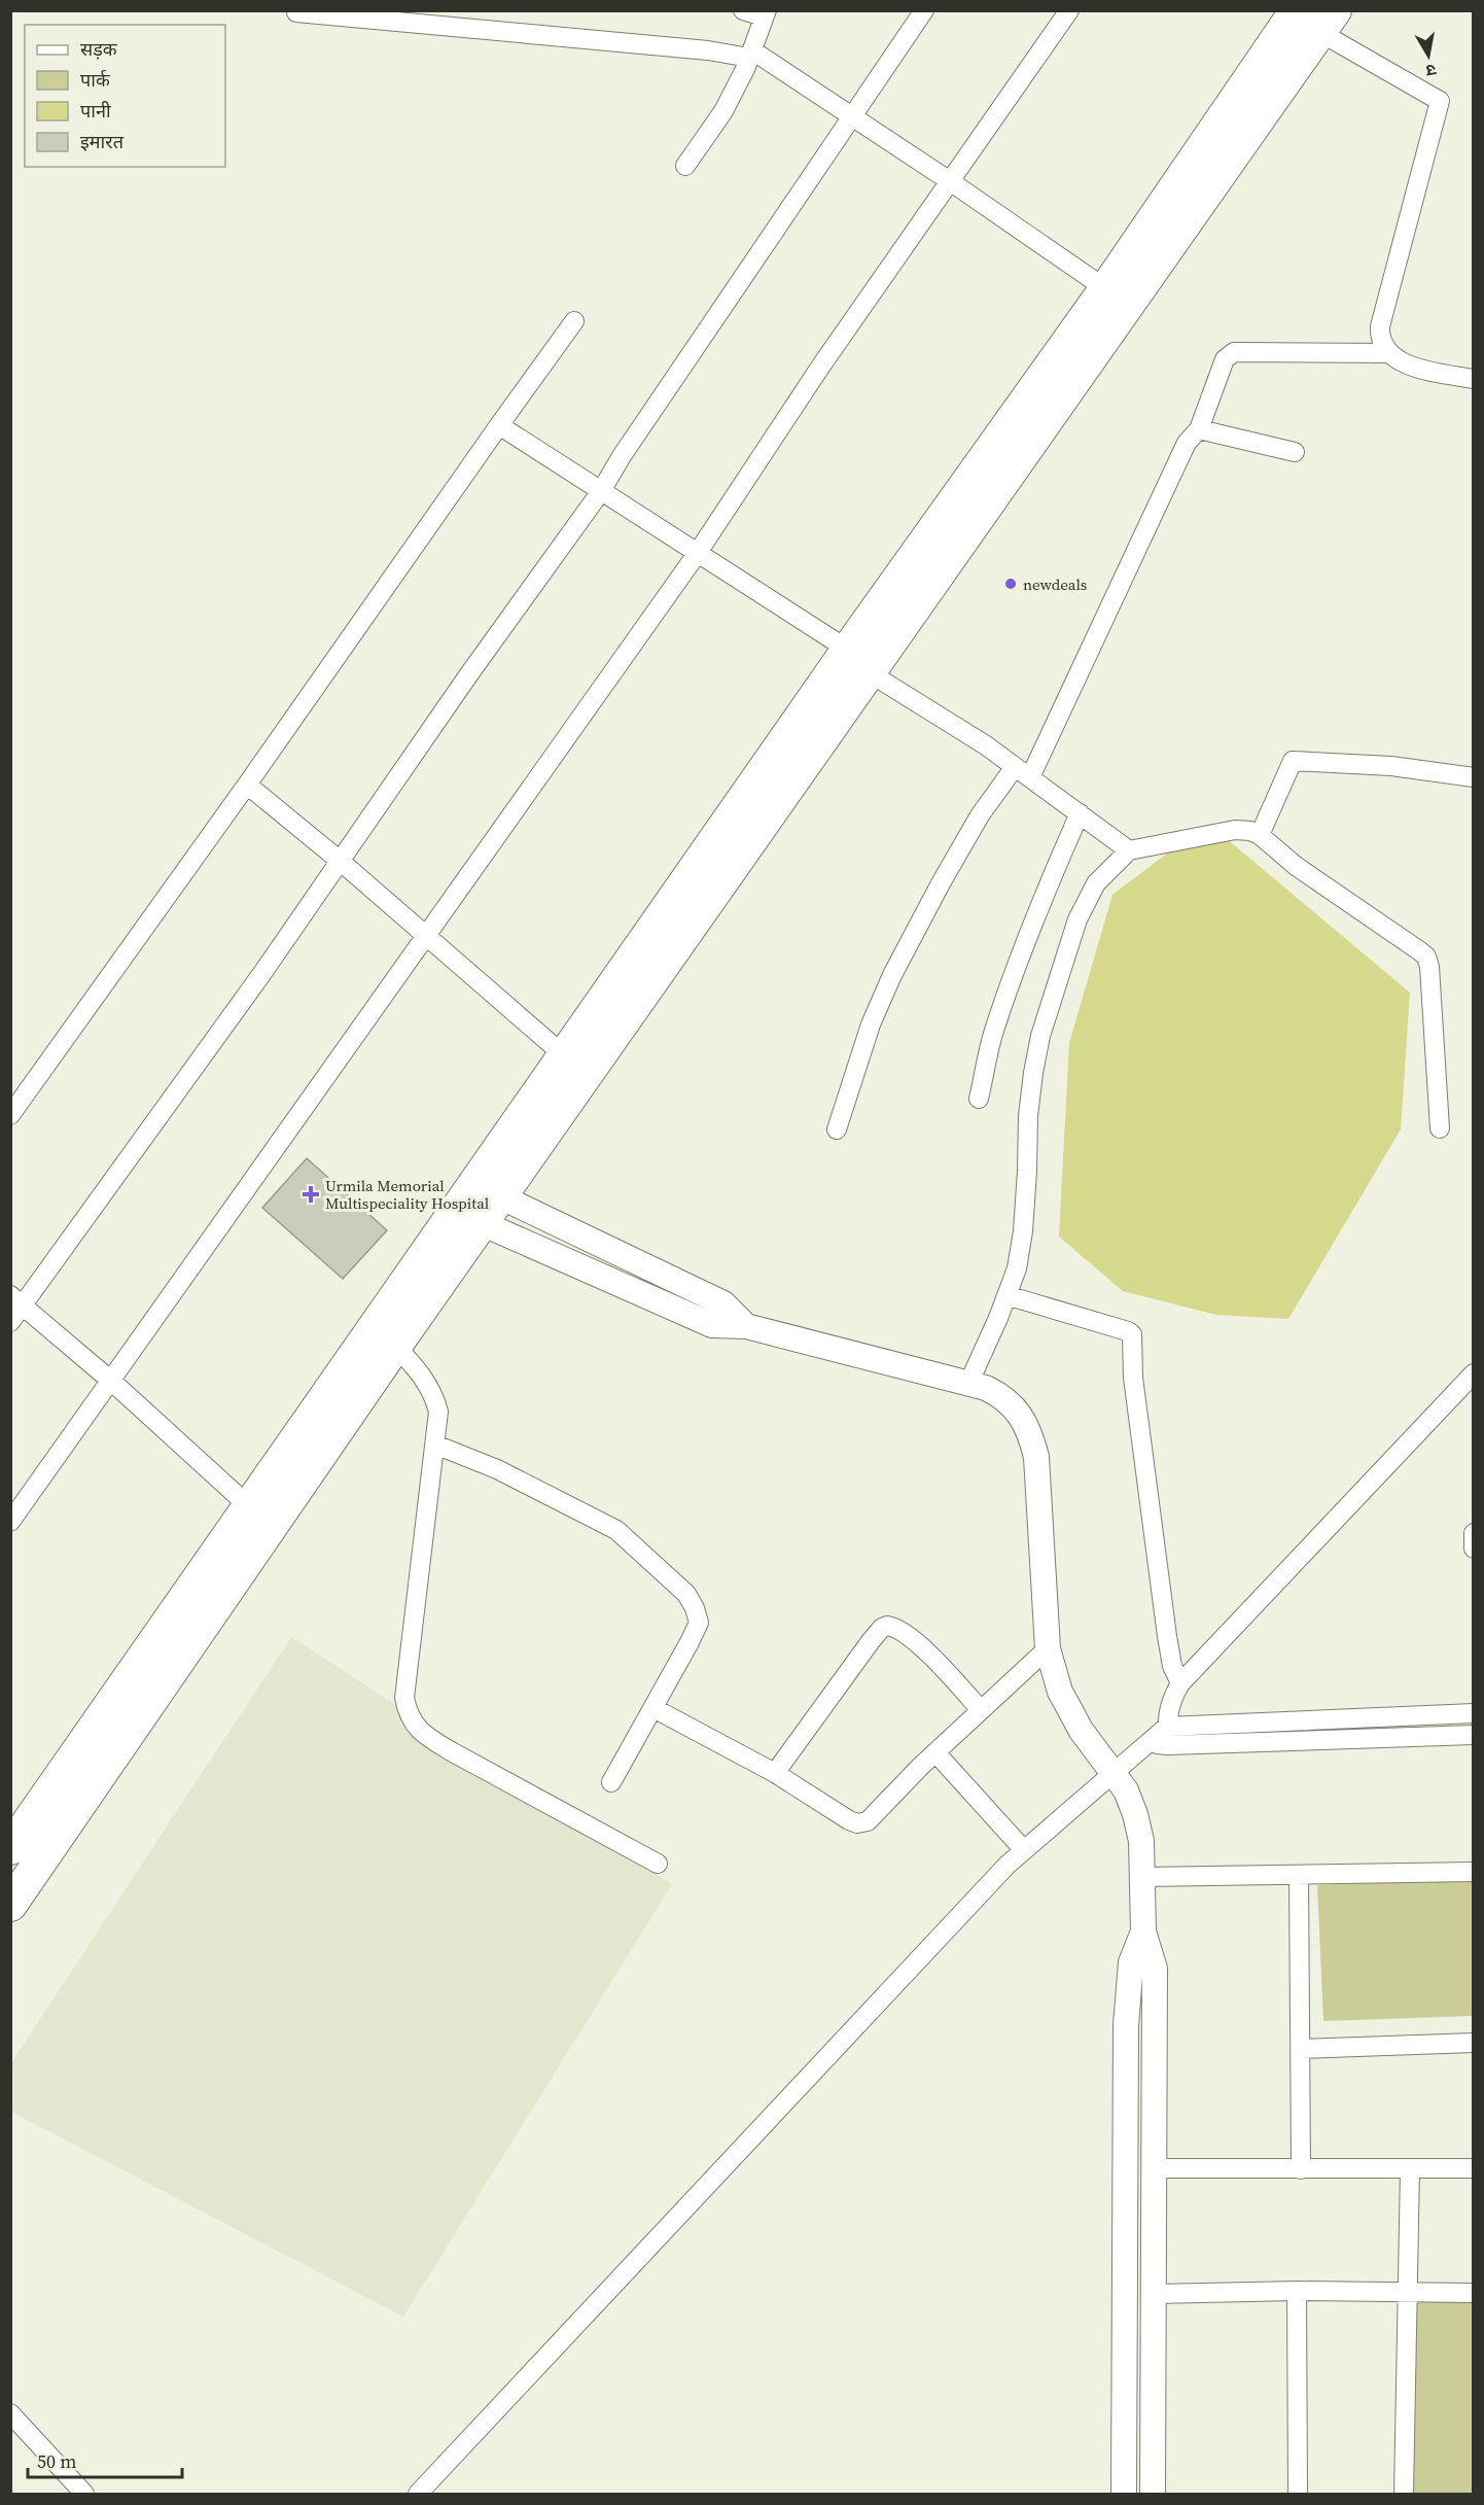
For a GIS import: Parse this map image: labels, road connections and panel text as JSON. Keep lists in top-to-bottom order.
{
  "places": {
    "other": ["newdeals"],
    "health": ["Urmila Memorial Multispeciality Hospital"]
  },
  "legend": [
    "सड़क",
    "पार्क",
    "पानी",
    "इमारत"
  ],
  "scale_bar": "50 m",
  "north": "bottom"
}
